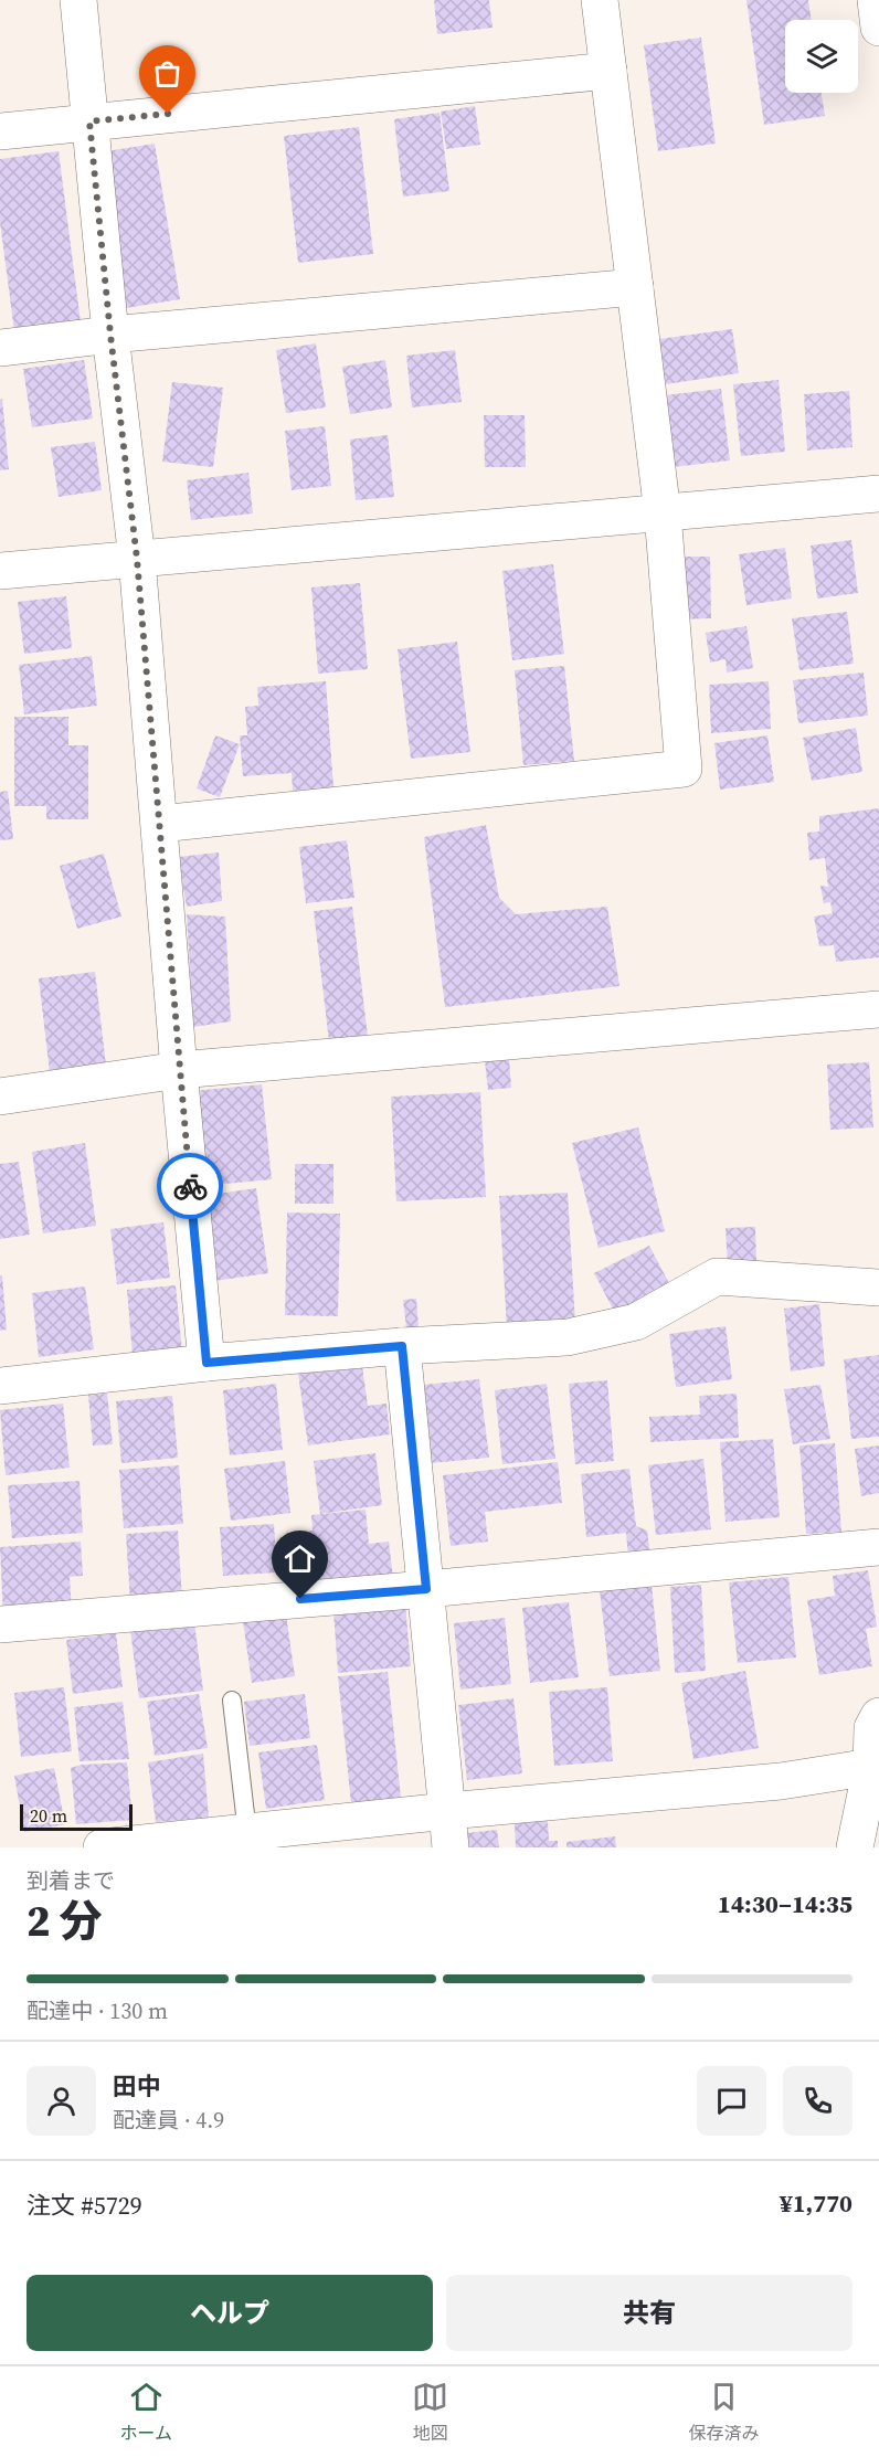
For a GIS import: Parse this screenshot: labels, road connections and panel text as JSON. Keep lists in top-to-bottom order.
{
  "scale_bar": "20 m",
  "page": {
    "scale": "20 m",
    "heading": ["2 分", "到着まで", "14:30–14:35"],
    "panel": [
      "田中",
      "配達員 · 4.9",
      "注文 #5729",
      "¥1,770"
    ],
    "bar": "配達中 · 130 m",
    "buttons": ["ヘルプ", "共有"],
    "tabs": ["ホーム", "地図", "保存済み"]
  }
}
